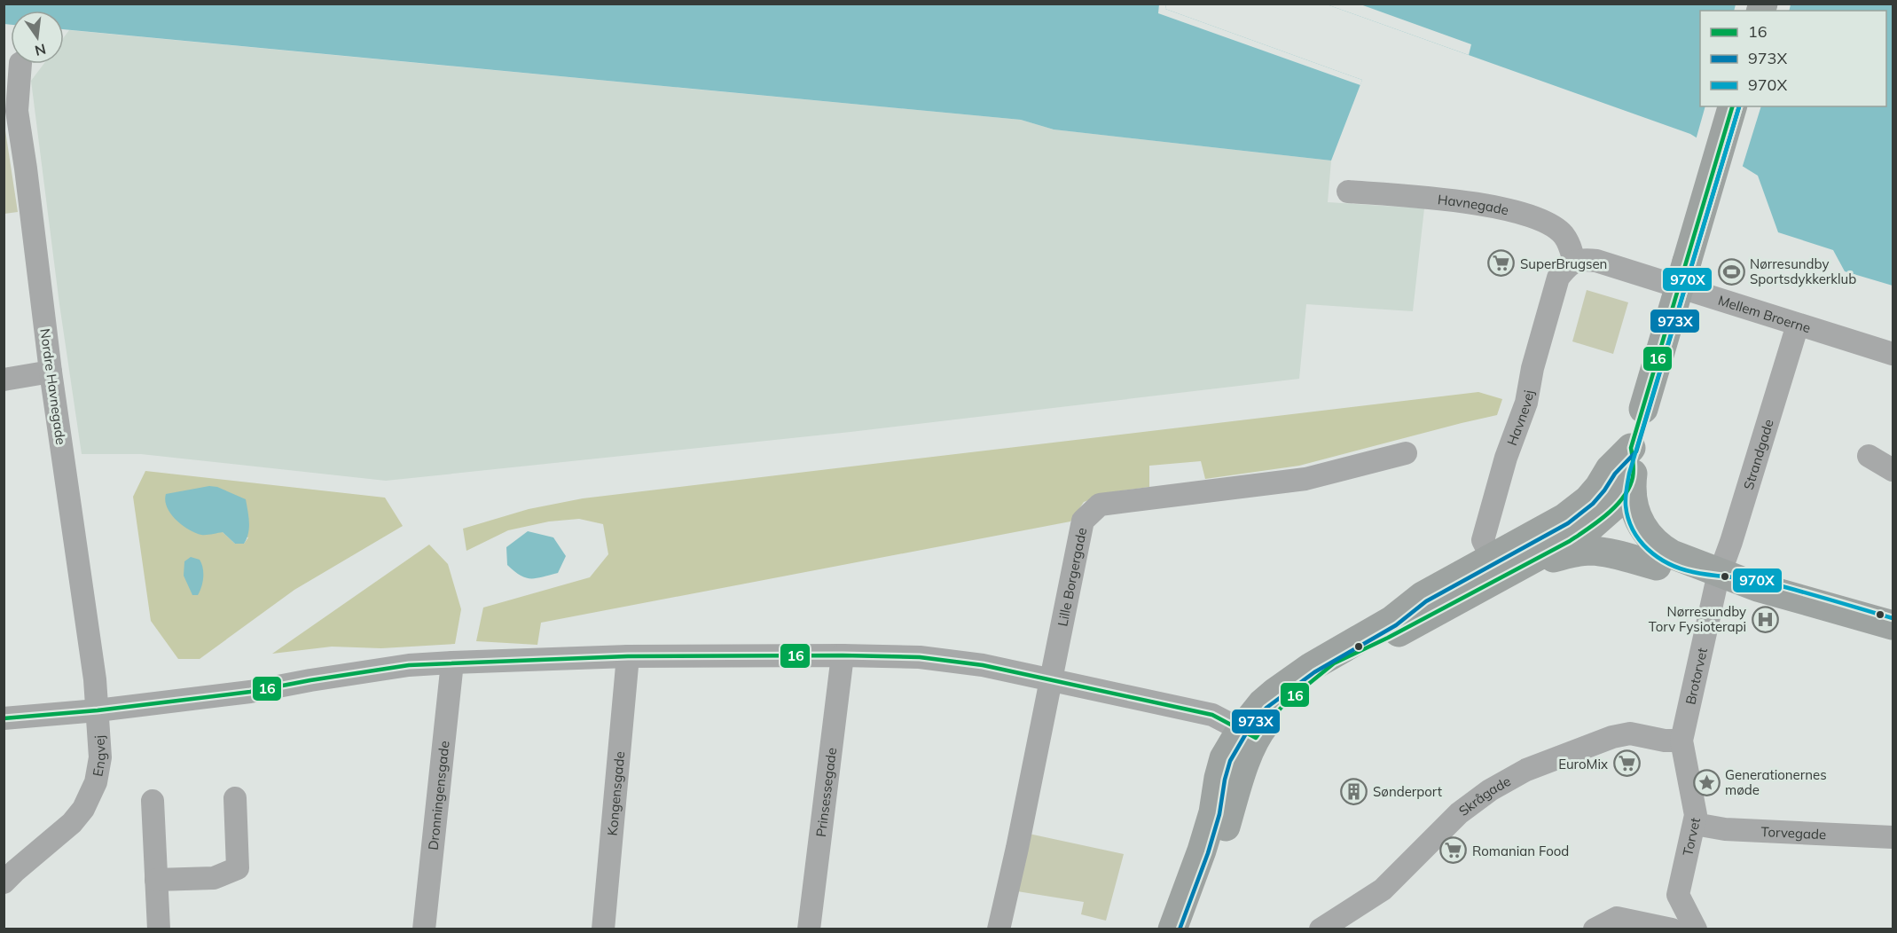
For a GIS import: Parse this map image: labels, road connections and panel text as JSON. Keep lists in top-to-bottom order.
{
  "streets": {
    "street": [
      "Havnegade",
      "Mellem Broerne",
      "Nordre Havnegade",
      "Havnevej",
      "Strandgade",
      "Lille Borgergade",
      "Brotorvet",
      "Engvej",
      "Prinsessegade",
      "Kongensgade",
      "Dronningensgade",
      "Skrågade",
      "Torvegade",
      "Torvet"
    ]
  },
  "crossings": [
    ["Havnegade", "Mellem Broerne"],
    ["Havnegade", "Havnevej"],
    ["Mellem Broerne", "Havnevej"],
    ["Mellem Broerne", "Strandgade"],
    ["Nordre Havnegade", "Engvej"],
    ["Strandgade", "Brotorvet"],
    ["Brotorvet", "Skrågade"],
    ["Brotorvet", "Torvet"],
    ["Skrågade", "Torvet"],
    ["Torvegade", "Torvet"]
  ],
  "places": {
    "supermarket": ["SuperBrugsen", "EuroMix", "Romanian Food"],
    "sports": ["Nørresundby Sportsdykkerklub"],
    "hospital": ["Nørresundby Torv Fysioterapi"],
    "place": ["Generationernes møde"],
    "building": ["Sønderport"]
  },
  "lines": ["transit line 16", "transit line 973X", "transit line 970X"],
  "legend": ["16", "973X", "970X"],
  "north": "bottom"
}
